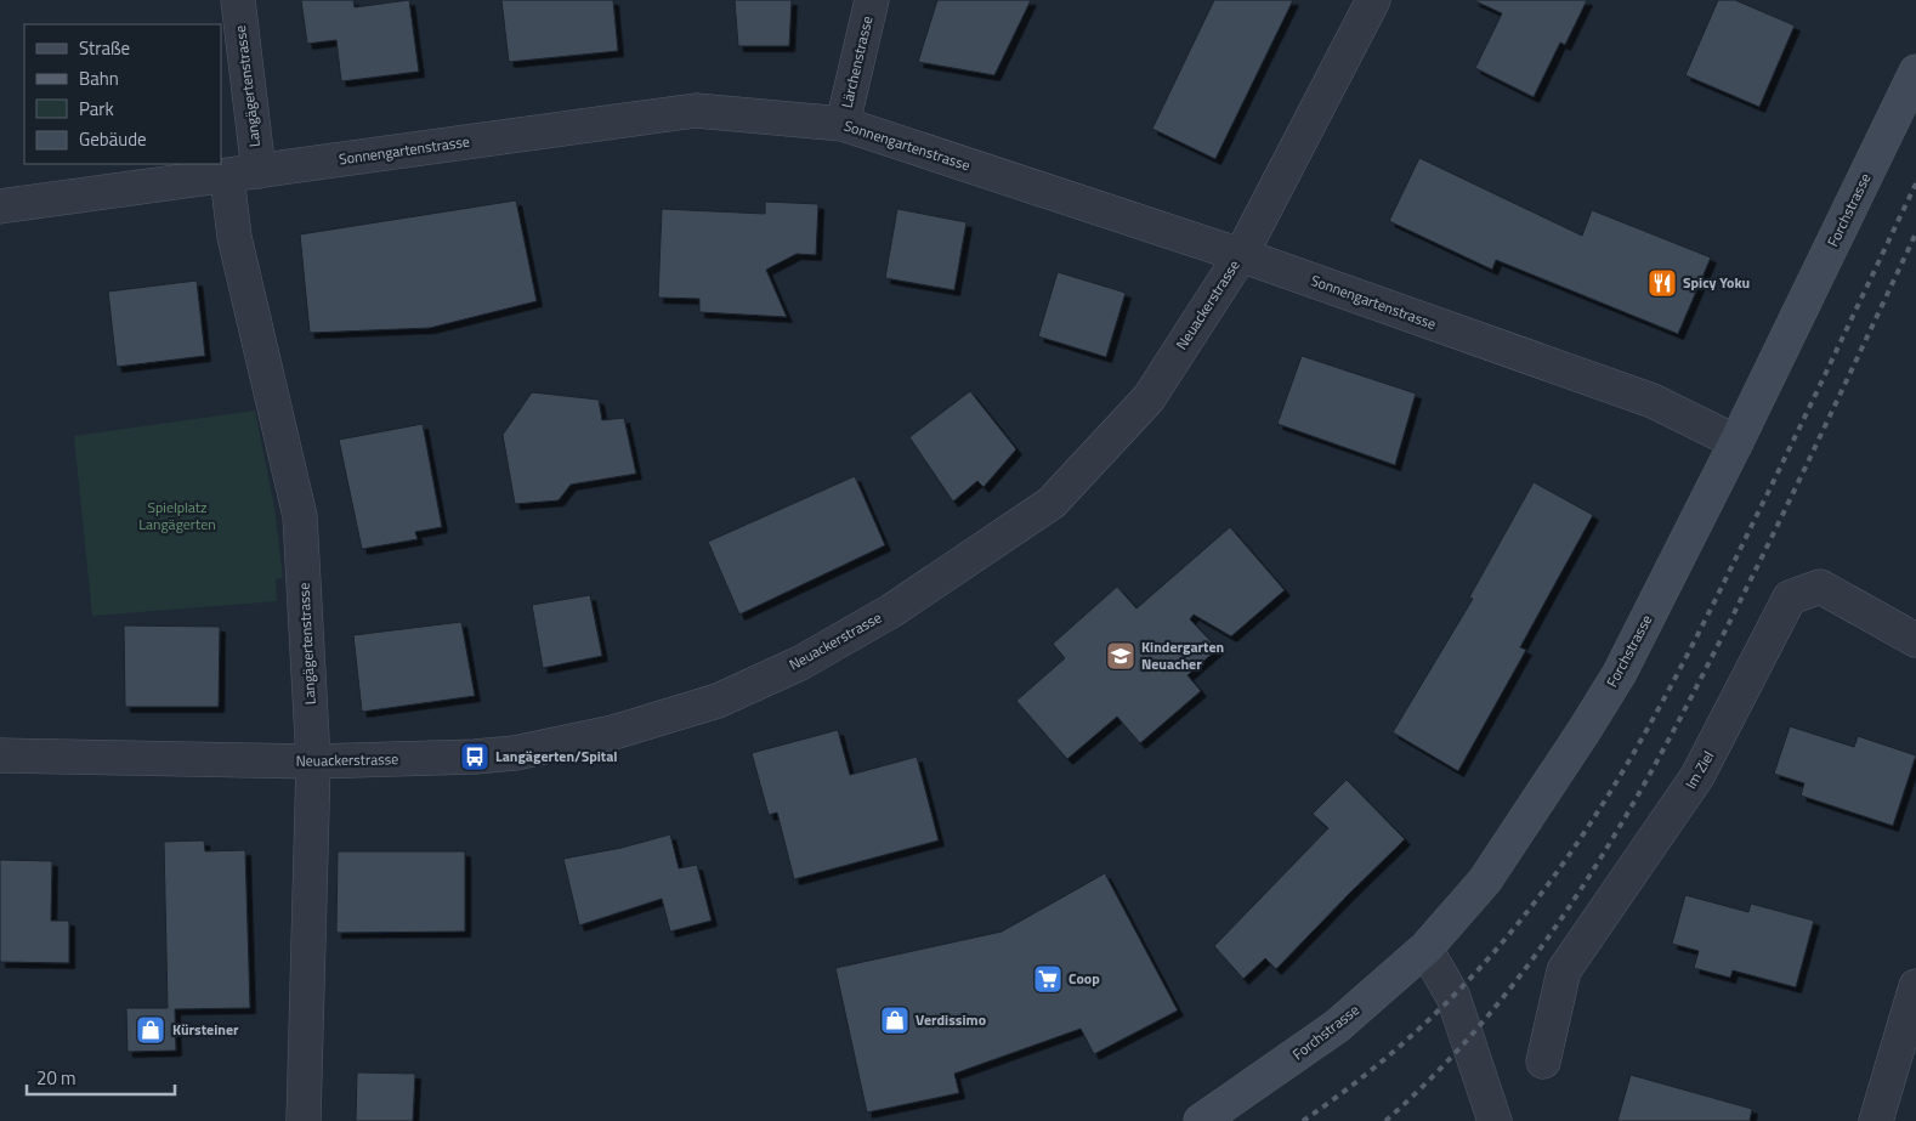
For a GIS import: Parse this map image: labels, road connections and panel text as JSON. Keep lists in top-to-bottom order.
{
  "streets": {
    "main road": ["Forchstrasse"],
    "street": [
      "Lärchenstrasse",
      "Langägertenstrasse",
      "Sonnengartenstrasse",
      "Neuackerstrasse",
      "Im Ziel"
    ]
  },
  "crossings": [
    ["Lärchenstrasse", "Sonnengartenstrasse"],
    ["Langägertenstrasse", "Sonnengartenstrasse"],
    ["Langägertenstrasse", "Neuackerstrasse"],
    ["Sonnengartenstrasse", "Forchstrasse"],
    ["Sonnengartenstrasse", "Neuackerstrasse"]
  ],
  "parks": ["Spielplatz Langägerten"],
  "places": {
    "restaurant": ["Spicy Yoku"],
    "school or university": ["Kindergarten Neuacher"],
    "bus stop": ["Langägerten/Spital"],
    "supermarket": ["Coop"],
    "shop": ["Verdissimo", "Kürsteiner"]
  },
  "legend": [
    "Straße",
    "Bahn",
    "Park",
    "Gebäude"
  ],
  "scale_bar": "20 m"
}
